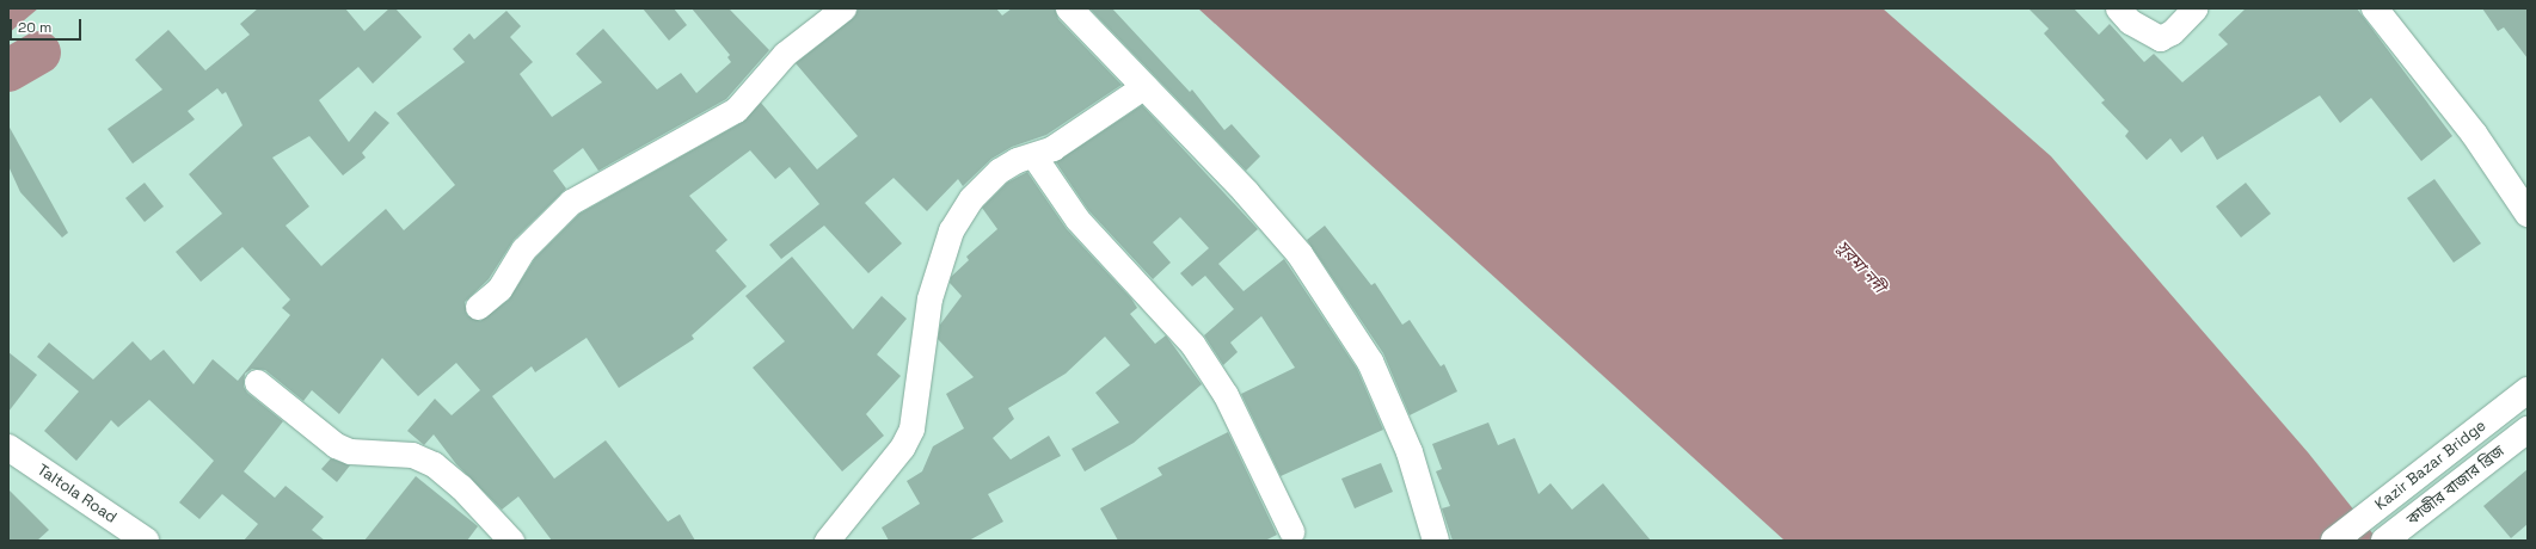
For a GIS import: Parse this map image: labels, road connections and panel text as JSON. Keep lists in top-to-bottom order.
{
  "streets": {
    "street": ["Kazir Bazar Bridge", "কাজীর বাজার ব্রিজ", "Taltola Road"]
  },
  "water": ["সুরমা নদী"],
  "scale_bar": "20 m"
}
